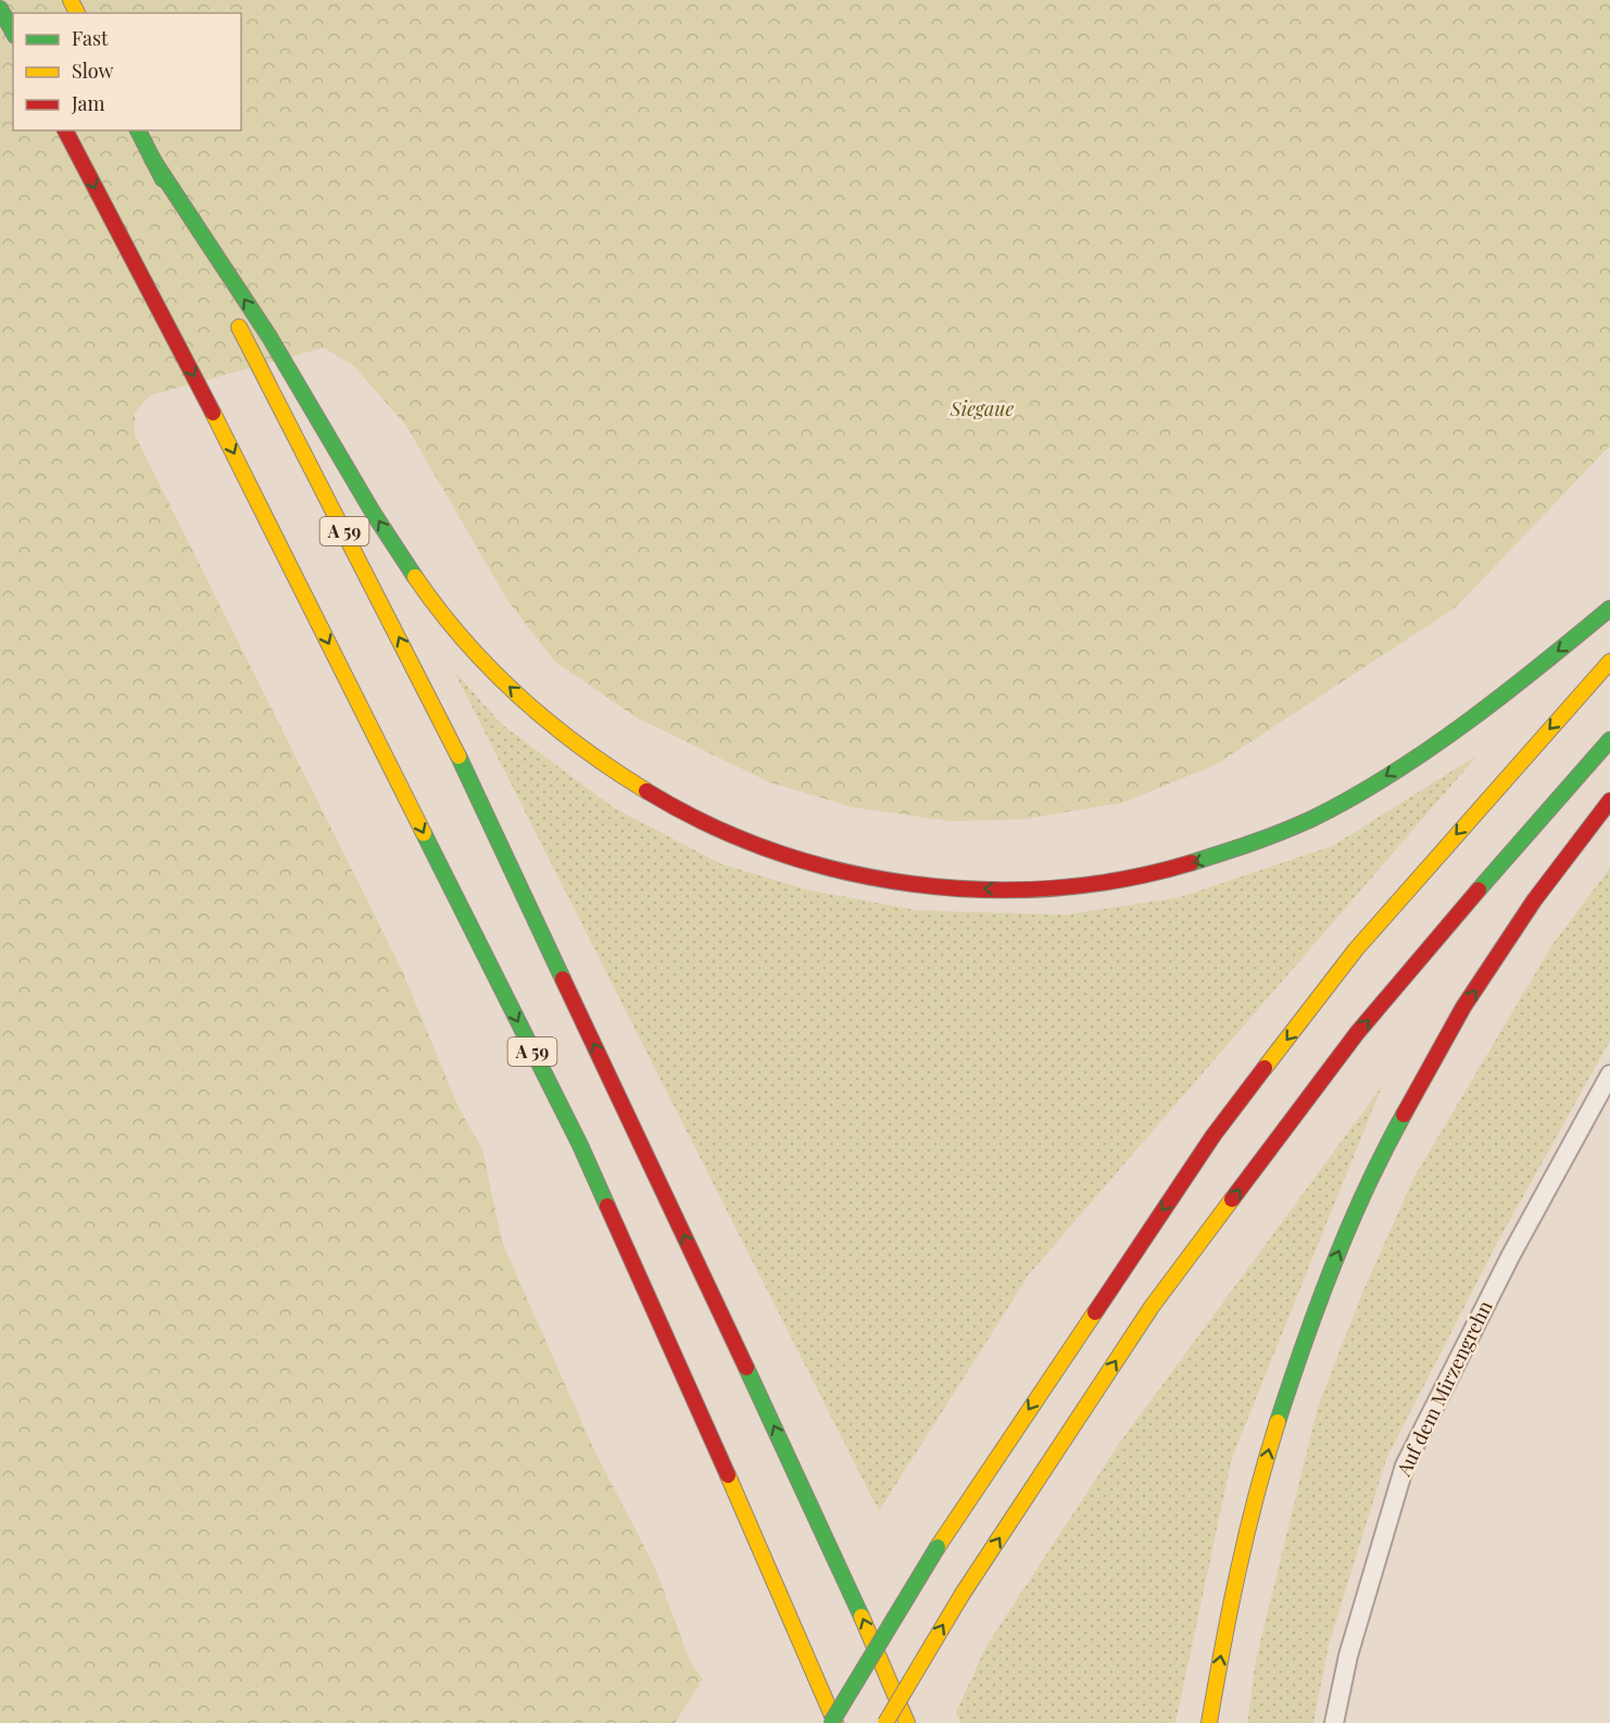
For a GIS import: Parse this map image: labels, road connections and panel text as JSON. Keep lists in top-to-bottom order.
{
  "streets": {
    "highway": ["A 59"],
    "lane": ["Auf dem Mirzengrehn"]
  },
  "parks": ["Siegaue"],
  "legend": ["Fast", "Slow", "Jam"]
}
